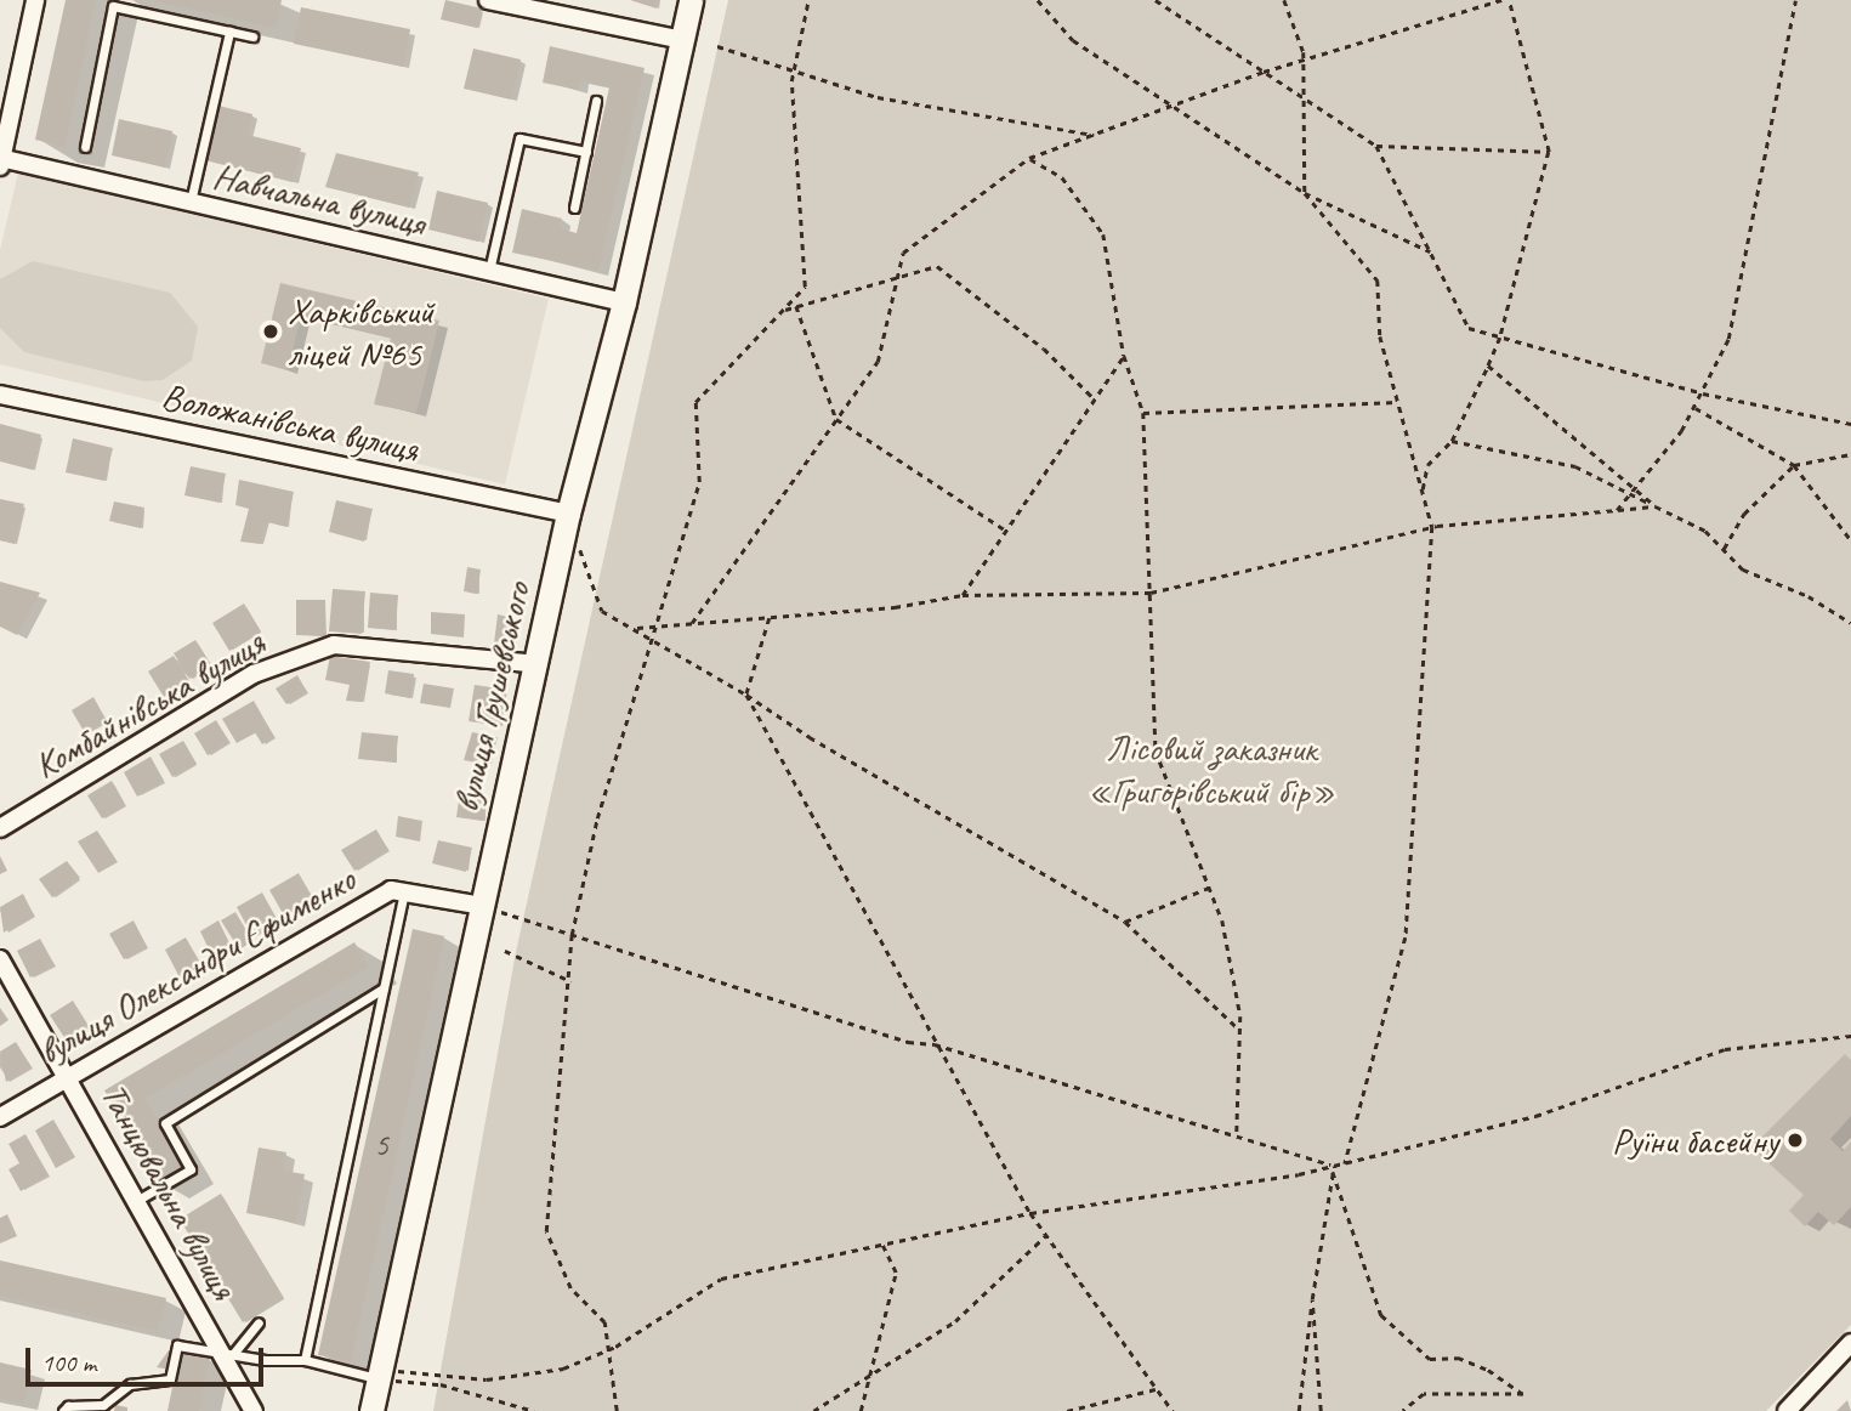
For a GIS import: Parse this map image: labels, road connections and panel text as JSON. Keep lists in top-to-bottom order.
{
  "streets": {
    "street": [
      "Навчальна вулиця",
      "Воложанівська вулиця",
      "вулиця Грушевського",
      "Комбайнівська вулиця",
      "вулиця Олександри Єфименко",
      "Танцювальна вулиця"
    ]
  },
  "crossings": [
    ["Навчальна вулиця", "вулиця Грушевського"],
    ["Воложанівська вулиця", "вулиця Грушевського"],
    ["вулиця Грушевського", "Комбайнівська вулиця"],
    ["вулиця Грушевського", "вулиця Олександри Єфименко"],
    ["вулиця Олександри Єфименко", "Танцювальна вулиця"]
  ],
  "parks": ["Лісовий заказник «Григорівський бір»"],
  "places": ["Харківський ліцей №65", "Руїни басейну"],
  "house_numbers": ["5"],
  "scale_bar": "100 m"
}
